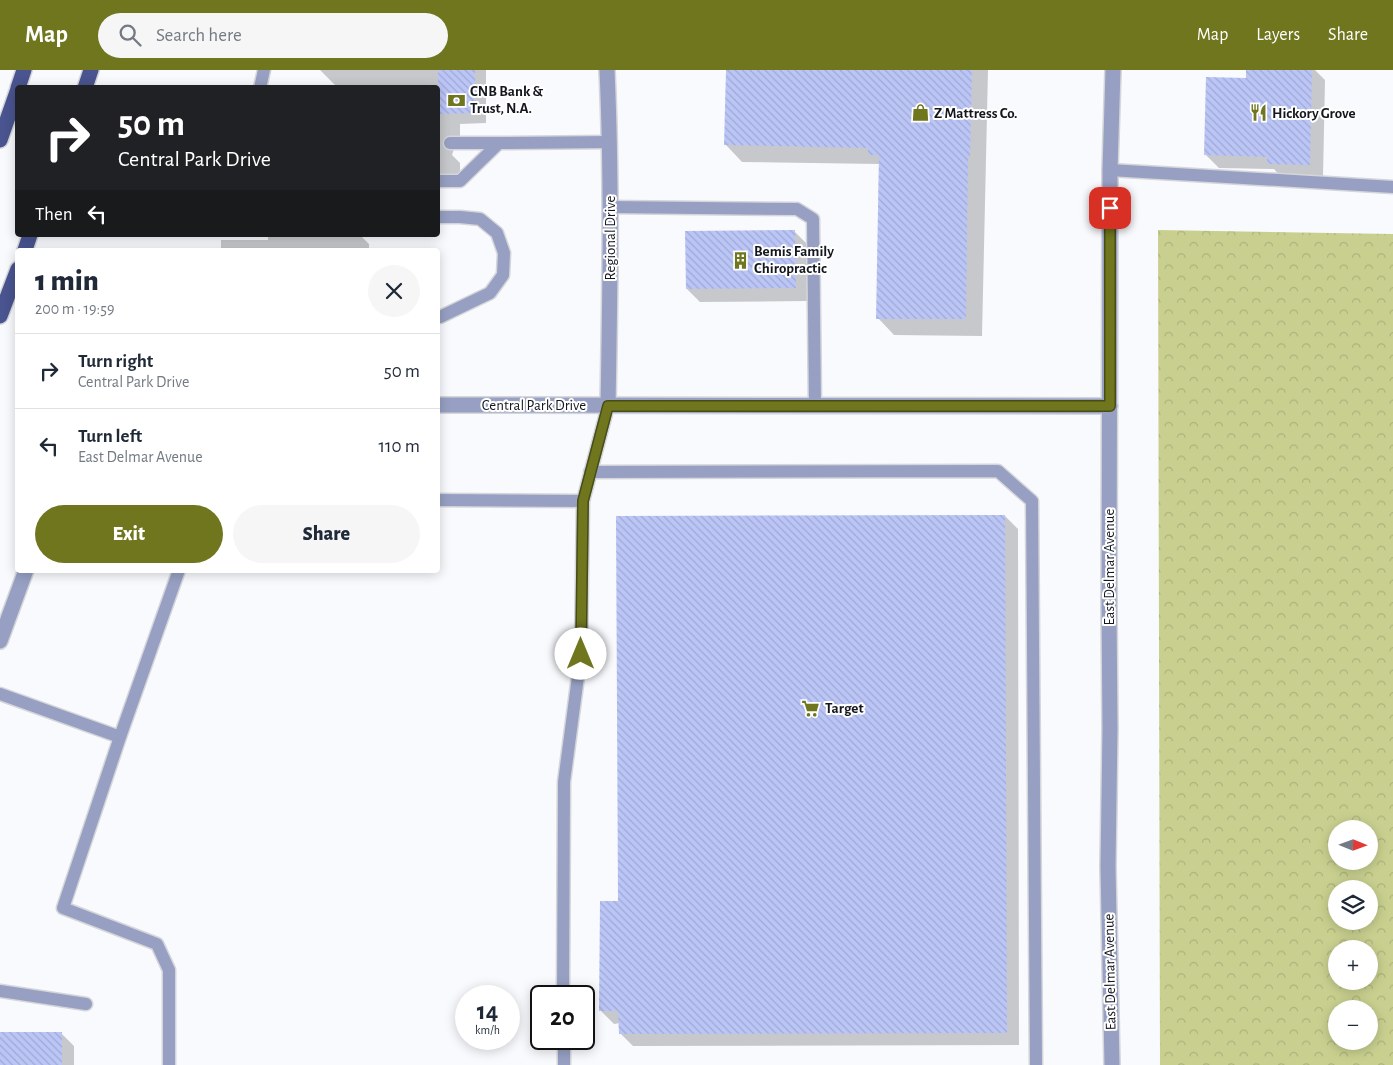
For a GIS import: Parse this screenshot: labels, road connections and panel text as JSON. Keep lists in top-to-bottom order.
{
  "streets": {
    "street": ["Regional Drive", "Central Park Drive", "East Delmar Avenue"]
  },
  "crossings": [
    ["Regional Drive", "Central Park Drive"],
    ["Central Park Drive", "East Delmar Avenue"]
  ],
  "places": {
    "bank": ["CNB Bank & Trust, N.A."],
    "shop": ["Z Mattress Co."],
    "restaurant": ["Hickory Grove"],
    "building": ["Bemis Family Chiropractic"],
    "supermarket": ["Target"]
  },
  "north": "right",
  "page": {
    "header": "Map",
    "search": "Search here",
    "nav": ["Map", "Layers", "Share"],
    "turn": ["50 m", "Central Park Drive"],
    "then": "Then",
    "heading": ["1 min", "200 m · 19:59"],
    "list": [
      {
        "name": "Turn right",
        "note": "Central Park Drive",
        "value": "50 m"
      },
      {
        "name": "Turn left",
        "note": "East Delmar Avenue",
        "value": "110 m"
      }
    ],
    "buttons": ["Exit", "Share"],
    "map_buttons": ["+", "−"],
    "speed": "14 km/h",
    "limit": "20"
  }
}
